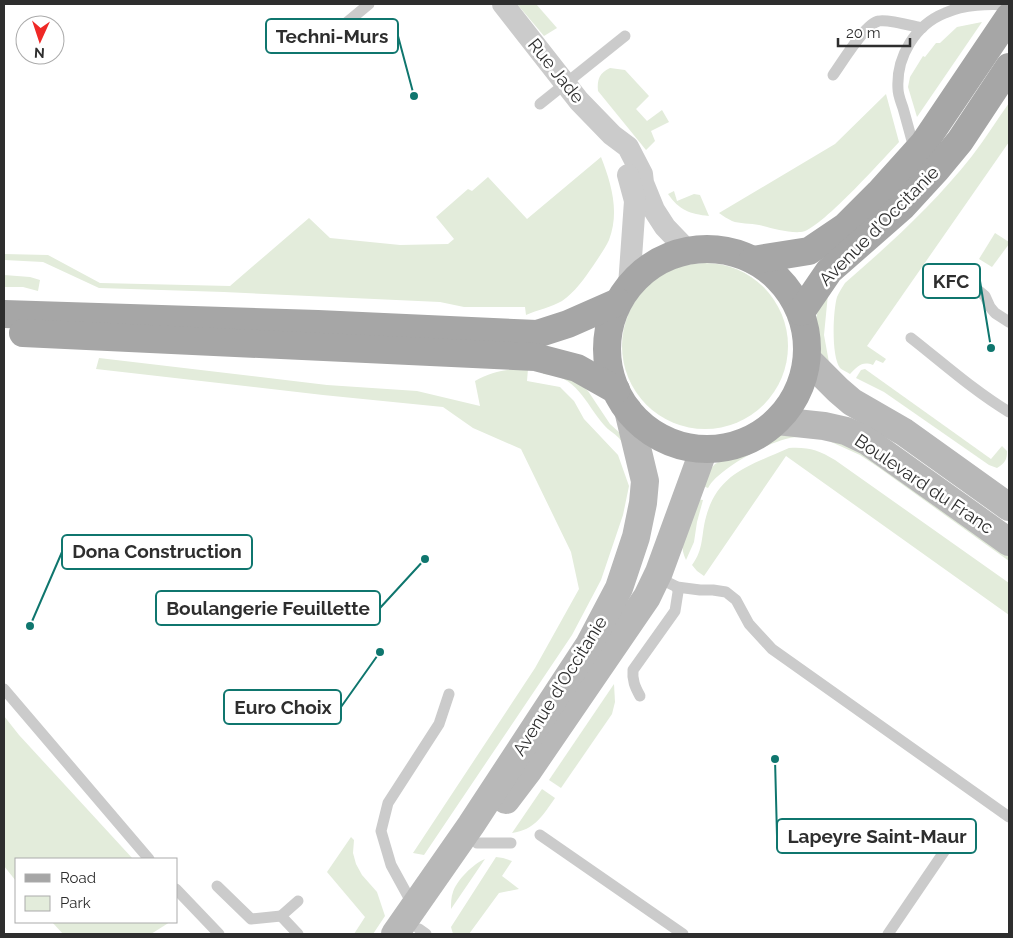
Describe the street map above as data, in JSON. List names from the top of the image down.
{
  "streets": {
    "main road": ["Avenue d'Occitanie", "Boulevard du Franc"],
    "street": ["Rue Jade"]
  },
  "places": [
    "Techni-Murs",
    "KFC",
    "Boulangerie Feuillette",
    "Dona Construction",
    "Euro Choix",
    "Lapeyre Saint-Maur"
  ],
  "legend": ["Road", "Park"],
  "scale_bar": "20 m",
  "north": "bottom"
}
